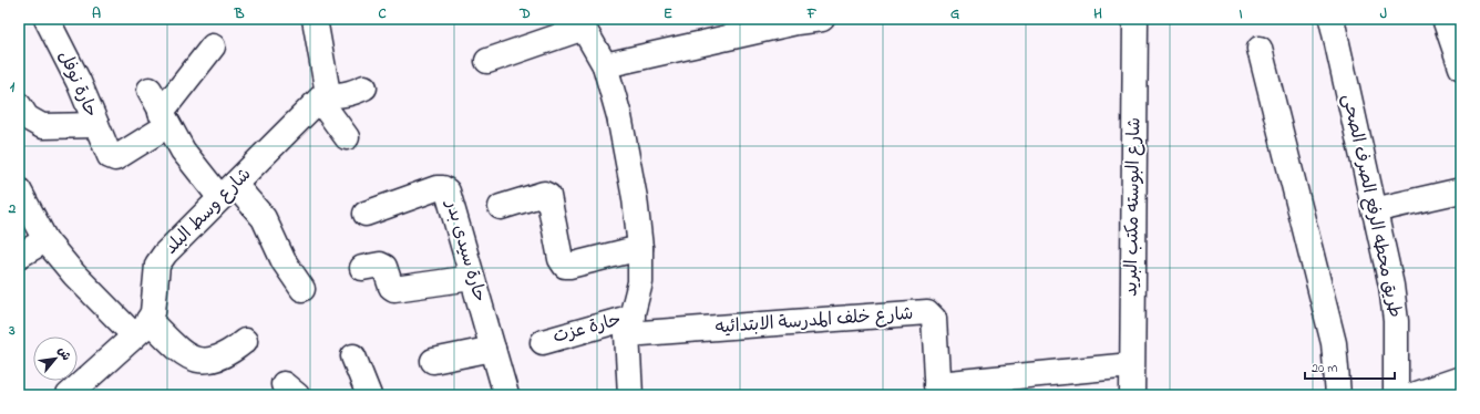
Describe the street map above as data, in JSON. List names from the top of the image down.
{
  "streets": {
    "street": [
      "حارة نوفل",
      "طريق محطه الرفع الصرف الصحى",
      "شارع البوسته مكتب البريد",
      "شارع وسط البلد",
      "حارة سيدى بدر",
      "شارع خلف المدرسة الابتدائيه",
      "حارة عزت"
    ]
  },
  "crossings": [
    ["شارع خلف المدرسة الابتدائيه", "حارة عزت"]
  ],
  "scale_bar": "20 m",
  "north": "top right",
  "grid": {
    "columns": [
      "A",
      "B",
      "C",
      "D",
      "E",
      "F",
      "G",
      "H",
      "I",
      "J"
    ],
    "rows": ["1", "2", "3"]
  }
}
